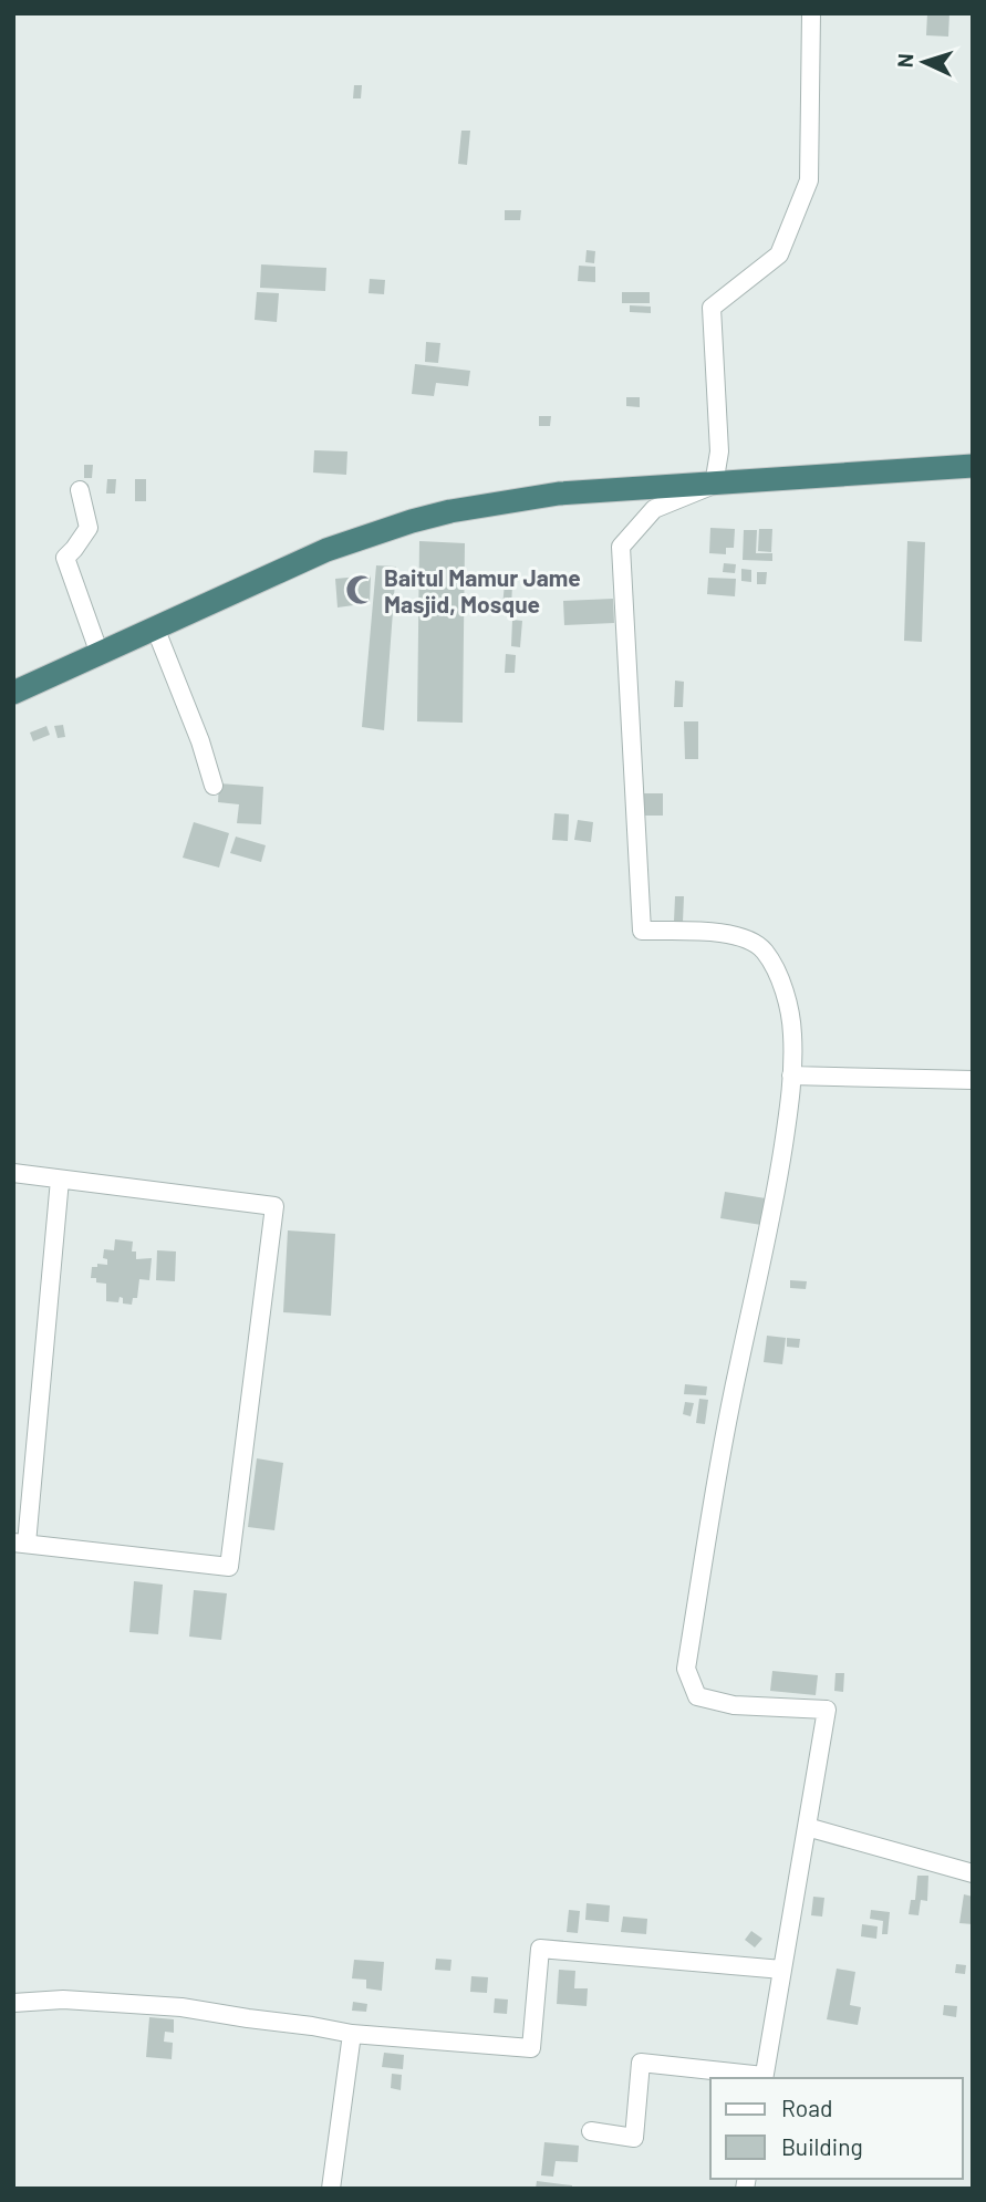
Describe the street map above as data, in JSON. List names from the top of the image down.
{
  "places": {
    "mosque": ["Baitul Mamur Jame Masjid, Mosque"]
  },
  "legend": ["Road", "Building"],
  "north": "left"
}
